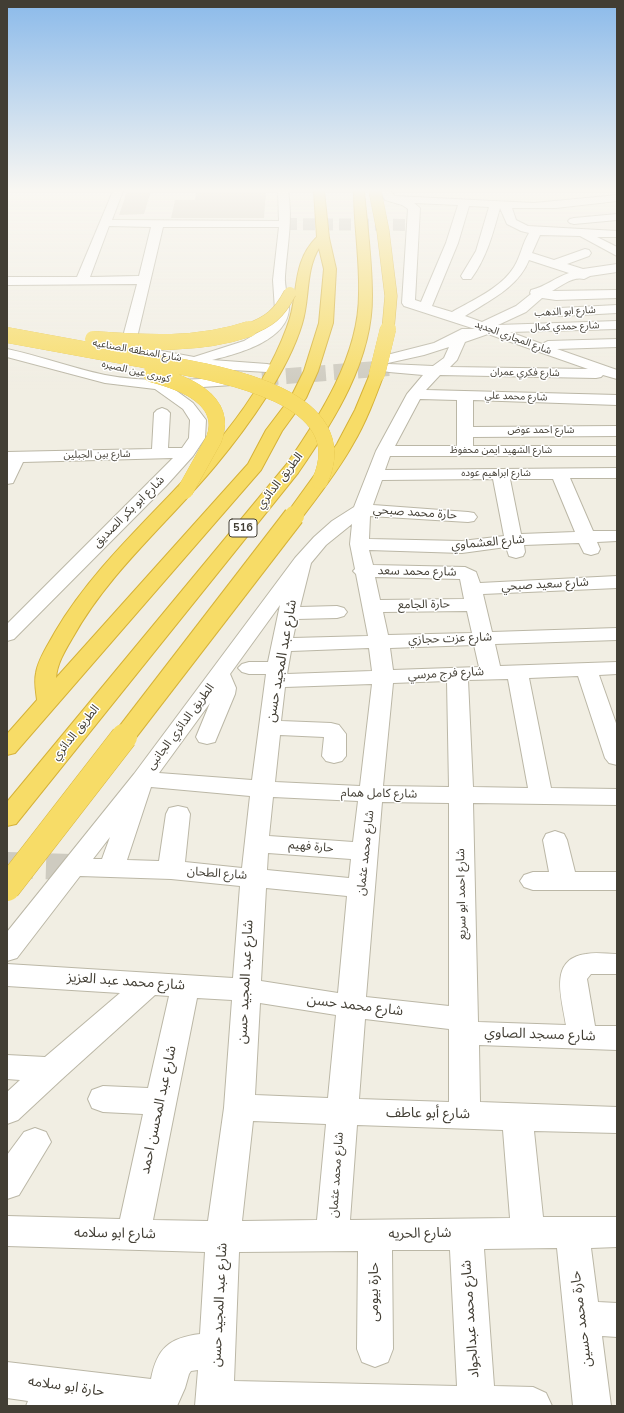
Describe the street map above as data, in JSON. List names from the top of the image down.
{
  "streets": {
    "highway": ["كوبرى عين الصيره", "الطريق الدائري", "516"],
    "street": [
      "شارع ابو الدهب",
      "شارع حمدي كمال",
      "شارع المجاري الجديد",
      "شارع المنطقه الصناعيه",
      "شارع فكري عمران",
      "شارع محمد علي",
      "شارع احمد عوض",
      "شارع الشهيد ايمن محفوظ",
      "شارع بين الجبلين",
      "شارع ابراهيم عوده",
      "شارع ابو بكر الصديق",
      "حارة محمد صبحي",
      "شارع العشماوي",
      "شارع محمد سعد",
      "شارع سعيد صبحي",
      "حارة الجامع",
      "شارع عزت حجازي",
      "شارع عبد المجيد حسن",
      "شارع فرج مرسي",
      "الطريق الدائري الجانبى",
      "شارع كامل همام",
      "حارة فهيم",
      "شارع محمد عثمان",
      "شارع الطحان",
      "شارع احمد ابو سريع",
      "شارع محمد عبد العزيز",
      "شارع محمد حسن",
      "شارع مسجد الصاوي",
      "شارع عبد المحسن احمد",
      "شارع أبو عاطف",
      "شارع ابو سلامه",
      "شارع الحريه",
      "حارة بيومى",
      "شارع محمد عبدالجواد",
      "حارة محمد حسين",
      "حارة ابو سلامه"
    ]
  },
  "crossings": [
    ["شارع حمدي كمال", "شارع المجاري الجديد"],
    ["شارع حمدي كمال", "شارع فكري عمران"],
    ["شارع المجاري الجديد", "شارع فكري عمران"],
    ["شارع المنطقه الصناعيه", "شارع ابو بكر الصديق"],
    ["شارع بين الجبلين", "شارع ابو بكر الصديق"],
    ["شارع ابراهيم عوده", "شارع محمد عثمان"],
    ["حارة محمد صبحي", "الطريق الدائري الجانبى"],
    ["حارة محمد صبحي", "شارع محمد عثمان"],
    ["شارع العشماوي", "شارع محمد عثمان"],
    ["شارع محمد سعد", "شارع سعيد صبحي"],
    ["شارع محمد سعد", "حارة الجامع"],
    ["شارع محمد سعد", "شارع محمد عثمان"],
    ["شارع سعيد صبحي", "حارة الجامع"],
    ["حارة الجامع", "شارع محمد عثمان"],
    ["شارع عزت حجازي", "شارع عبد المجيد حسن"],
    ["شارع عزت حجازي", "شارع فرج مرسي"],
    ["شارع عزت حجازي", "شارع محمد عثمان"],
    ["شارع عبد المجيد حسن", "شارع فرج مرسي"],
    ["شارع عبد المجيد حسن", "الطريق الدائري الجانبى"],
    ["شارع عبد المجيد حسن", "شارع كامل همام"],
    ["شارع عبد المجيد حسن", "حارة فهيم"],
    ["شارع عبد المجيد حسن", "شارع الطحان"],
    ["شارع عبد المجيد حسن", "شارع محمد عبد العزيز"],
    ["شارع عبد المجيد حسن", "شارع محمد حسن"],
    ["شارع عبد المجيد حسن", "شارع أبو عاطف"],
    ["شارع عبد المجيد حسن", "شارع ابو سلامه"],
    ["شارع عبد المجيد حسن", "شارع الحريه"],
    ["شارع عبد المجيد حسن", "حارة ابو سلامه"],
    ["شارع فرج مرسي", "شارع محمد عثمان"],
    ["شارع فرج مرسي", "شارع احمد ابو سريع"],
    ["الطريق الدائري الجانبى", "شارع كامل همام"],
    ["الطريق الدائري الجانبى", "شارع محمد عثمان"],
    ["الطريق الدائري الجانبى", "شارع الطحان"],
    ["شارع كامل همام", "شارع محمد عثمان"],
    ["شارع كامل همام", "شارع احمد ابو سريع"],
    ["حارة فهيم", "شارع محمد عثمان"],
    ["شارع محمد عثمان", "شارع الطحان"],
    ["شارع محمد عثمان", "شارع محمد حسن"],
    ["شارع محمد عثمان", "شارع أبو عاطف"],
    ["شارع محمد عثمان", "شارع الحريه"],
    ["شارع احمد ابو سريع", "شارع محمد حسن"],
    ["شارع احمد ابو سريع", "شارع مسجد الصاوي"],
    ["شارع احمد ابو سريع", "شارع أبو عاطف"],
    ["شارع محمد عبد العزيز", "شارع محمد حسن"],
    ["شارع محمد عبد العزيز", "شارع عبد المحسن احمد"],
    ["شارع محمد حسن", "شارع مسجد الصاوي"],
    ["شارع عبد المحسن احمد", "شارع ابو سلامه"],
    ["شارع ابو سلامه", "شارع الحريه"],
    ["شارع الحريه", "حارة بيومى"],
    ["شارع الحريه", "شارع محمد عبدالجواد"],
    ["شارع الحريه", "حارة محمد حسين"]
  ]
}
